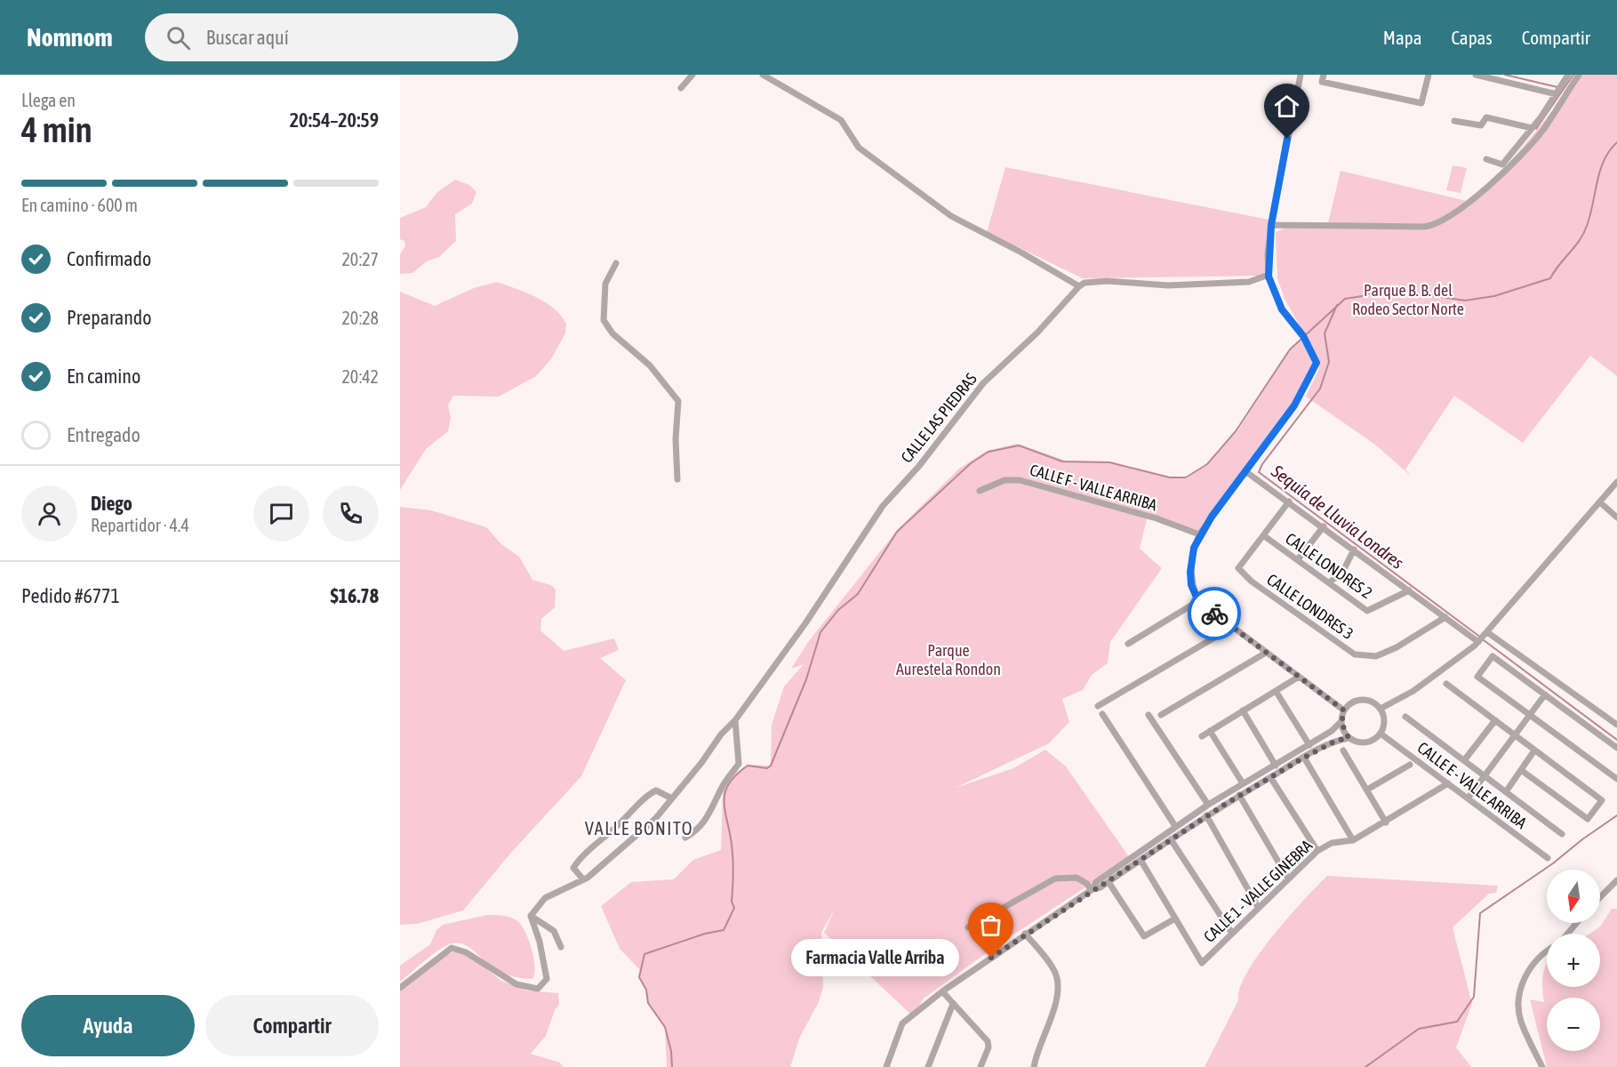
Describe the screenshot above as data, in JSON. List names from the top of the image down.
{
  "streets": {
    "street": [
      "CALLE LAS PIEDRAS",
      "CALLE F - VALLE ARRIBA",
      "CALLE LONDRES 2",
      "CALLE LONDRES 3",
      "CALLE E - VALLE ARRIBA",
      "CALLE 1 - VALLE GINEBRA"
    ]
  },
  "crossings": [
    ["CALLE LONDRES 2", "CALLE LONDRES 3"],
    ["CALLE E - VALLE ARRIBA", "CALLE 1 - VALLE GINEBRA"]
  ],
  "districts": ["VALLE BONITO"],
  "water": ["Sequía de Lluvia Londres"],
  "parks": ["Parque B. B. del Rodeo Sector Norte", "Parque Aurestela Rondon"],
  "places": ["Farmacia Valle Arriba"],
  "north": "bottom",
  "page": {
    "header": "Nomnom",
    "search": "Buscar aquí",
    "nav": ["Mapa", "Capas", "Compartir"],
    "heading": ["4 min", "Llega en", "20:54–20:59"],
    "panel": [
      "Diego",
      "Repartidor · 4.4",
      "Pedido #6771",
      "$16.78"
    ],
    "bar": "En camino · 600 m",
    "list": [
      ["Confirmado", "20:27"],
      ["Preparando", "20:28"],
      ["En camino", "20:42"],
      "Entregado"
    ],
    "map_buttons": ["+", "−"],
    "bubble": "Farmacia Valle Arriba",
    "buttons": ["Ayuda", "Compartir"]
  }
}
